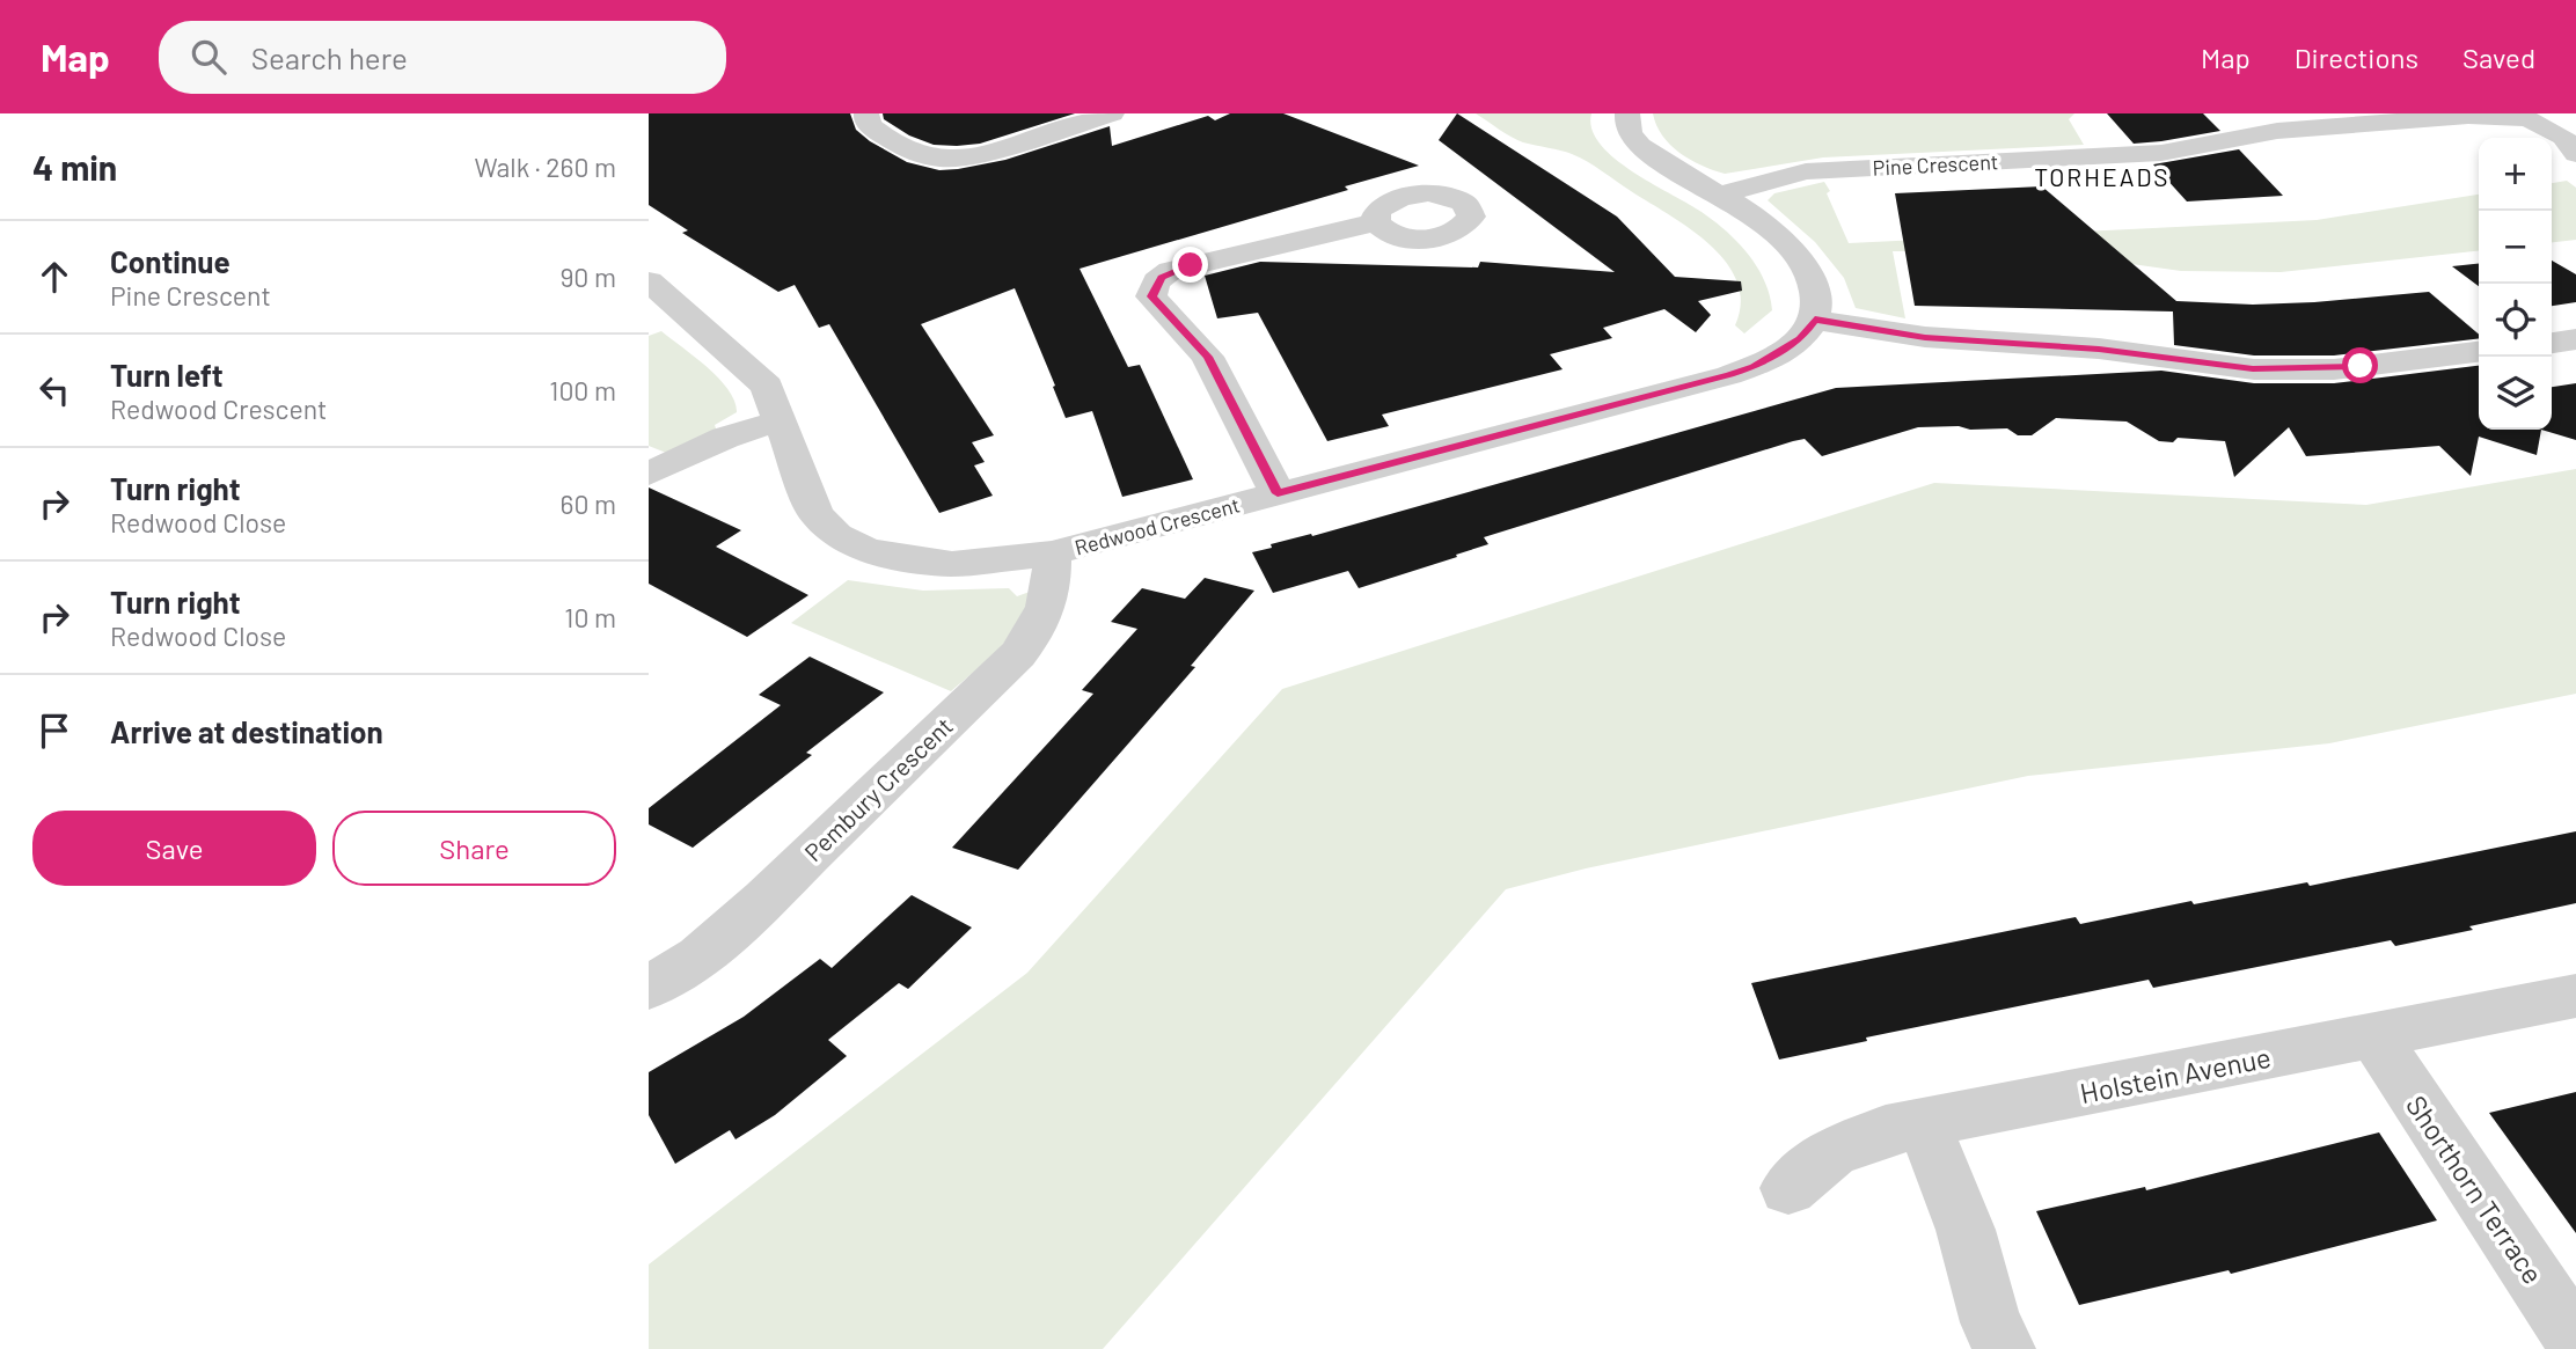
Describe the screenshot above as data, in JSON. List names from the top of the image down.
{
  "streets": {
    "street": [
      "Pine Crescent",
      "Redwood Crescent",
      "Pembury Crescent",
      "Holstein Avenue",
      "Shorthorn Terrace"
    ]
  },
  "crossings": [
    ["Redwood Crescent", "Pembury Crescent"],
    ["Holstein Avenue", "Shorthorn Terrace"]
  ],
  "districts": ["TORHEADS"],
  "page": {
    "header": "Map",
    "search": "Search here",
    "nav": ["Map", "Directions", "Saved"],
    "heading": ["4 min", "Walk · 260 m"],
    "map_buttons": ["+", "−"],
    "list": [
      ["Continue", "Pine Crescent", "90 m"],
      ["Turn left", "Redwood Crescent", "100 m"],
      ["Turn right", "Redwood Close", "60 m"],
      ["Turn right", "Redwood Close", "10 m"],
      "Arrive at destination"
    ],
    "buttons": ["Save", "Share"]
  }
}
